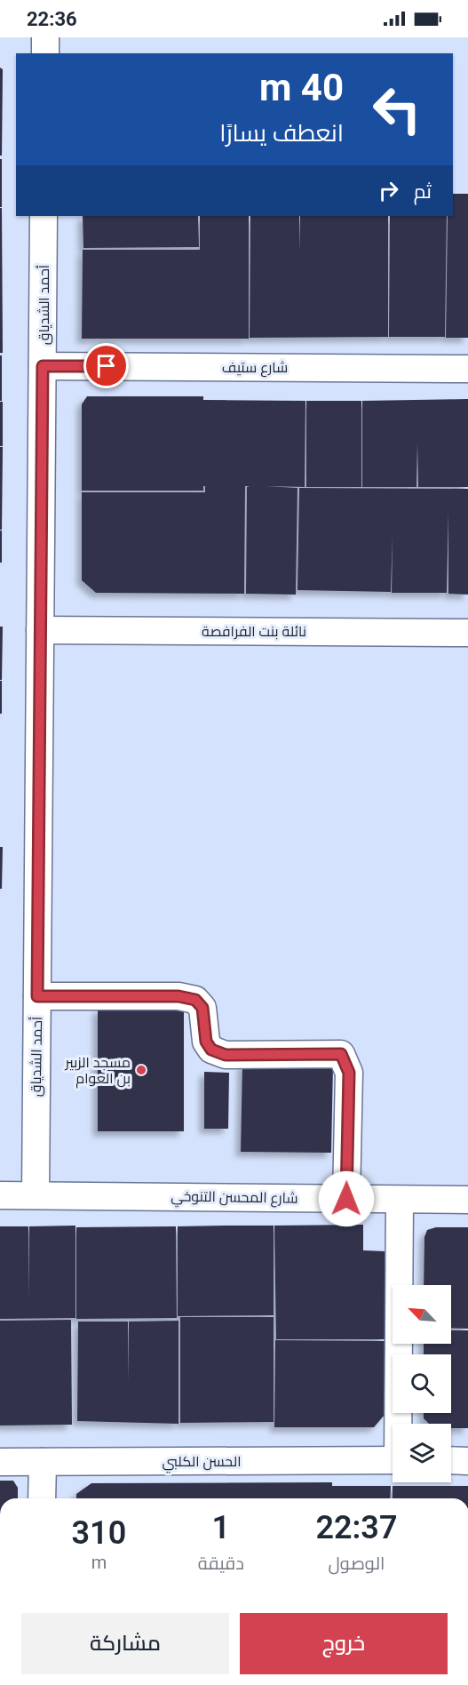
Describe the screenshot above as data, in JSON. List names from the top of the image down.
{
  "streets": {
    "street": [
      "أحمد الشدياق",
      "شارع ستيف",
      "نائلة بنت الفرافصة",
      "شارع المحسن التنوخي",
      "الحسن الكلبي"
    ]
  },
  "crossings": [
    ["أحمد الشدياق", "شارع ستيف"],
    ["أحمد الشدياق", "نائلة بنت الفرافصة"],
    ["أحمد الشدياق", "شارع المحسن التنوخي"]
  ],
  "places": ["مسجد الزبير بن العوام"],
  "north": "top left",
  "page": {
    "status": "22:36",
    "turn": ["40 m", "انعطف يسارًا"],
    "then": "ثم",
    "eta": [
      "22:37",
      "الوصول",
      "1",
      "دقيقة",
      "310",
      "m"
    ],
    "buttons": ["خروج", "مشاركة"]
  }
}
